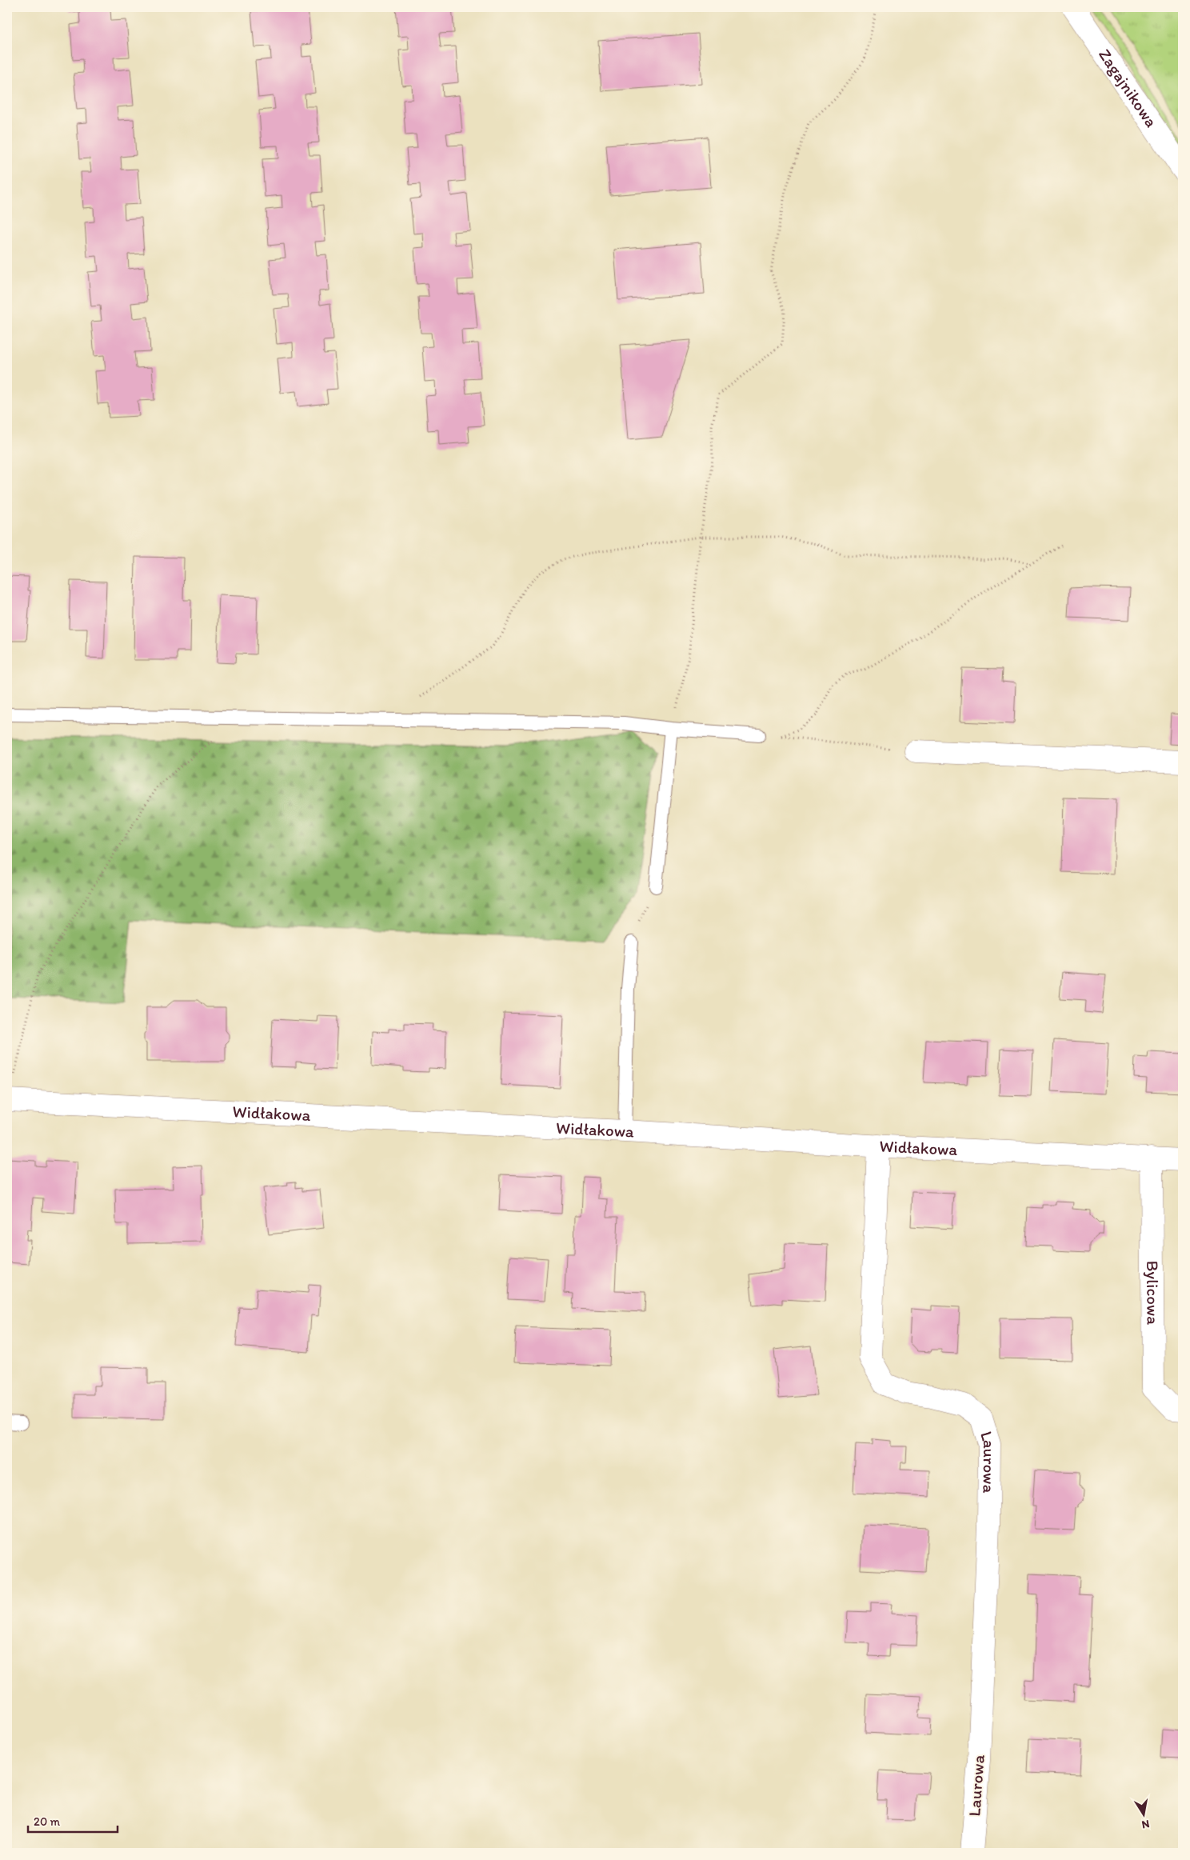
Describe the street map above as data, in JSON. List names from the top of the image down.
{
  "streets": {
    "street": [
      "Zagajnikowa",
      "Widłakowa",
      "Bylicowa",
      "Laurowa"
    ]
  },
  "crossings": [
    ["Widłakowa", "Bylicowa"],
    ["Widłakowa", "Laurowa"]
  ],
  "scale_bar": "20 m",
  "north": "bottom"
}
